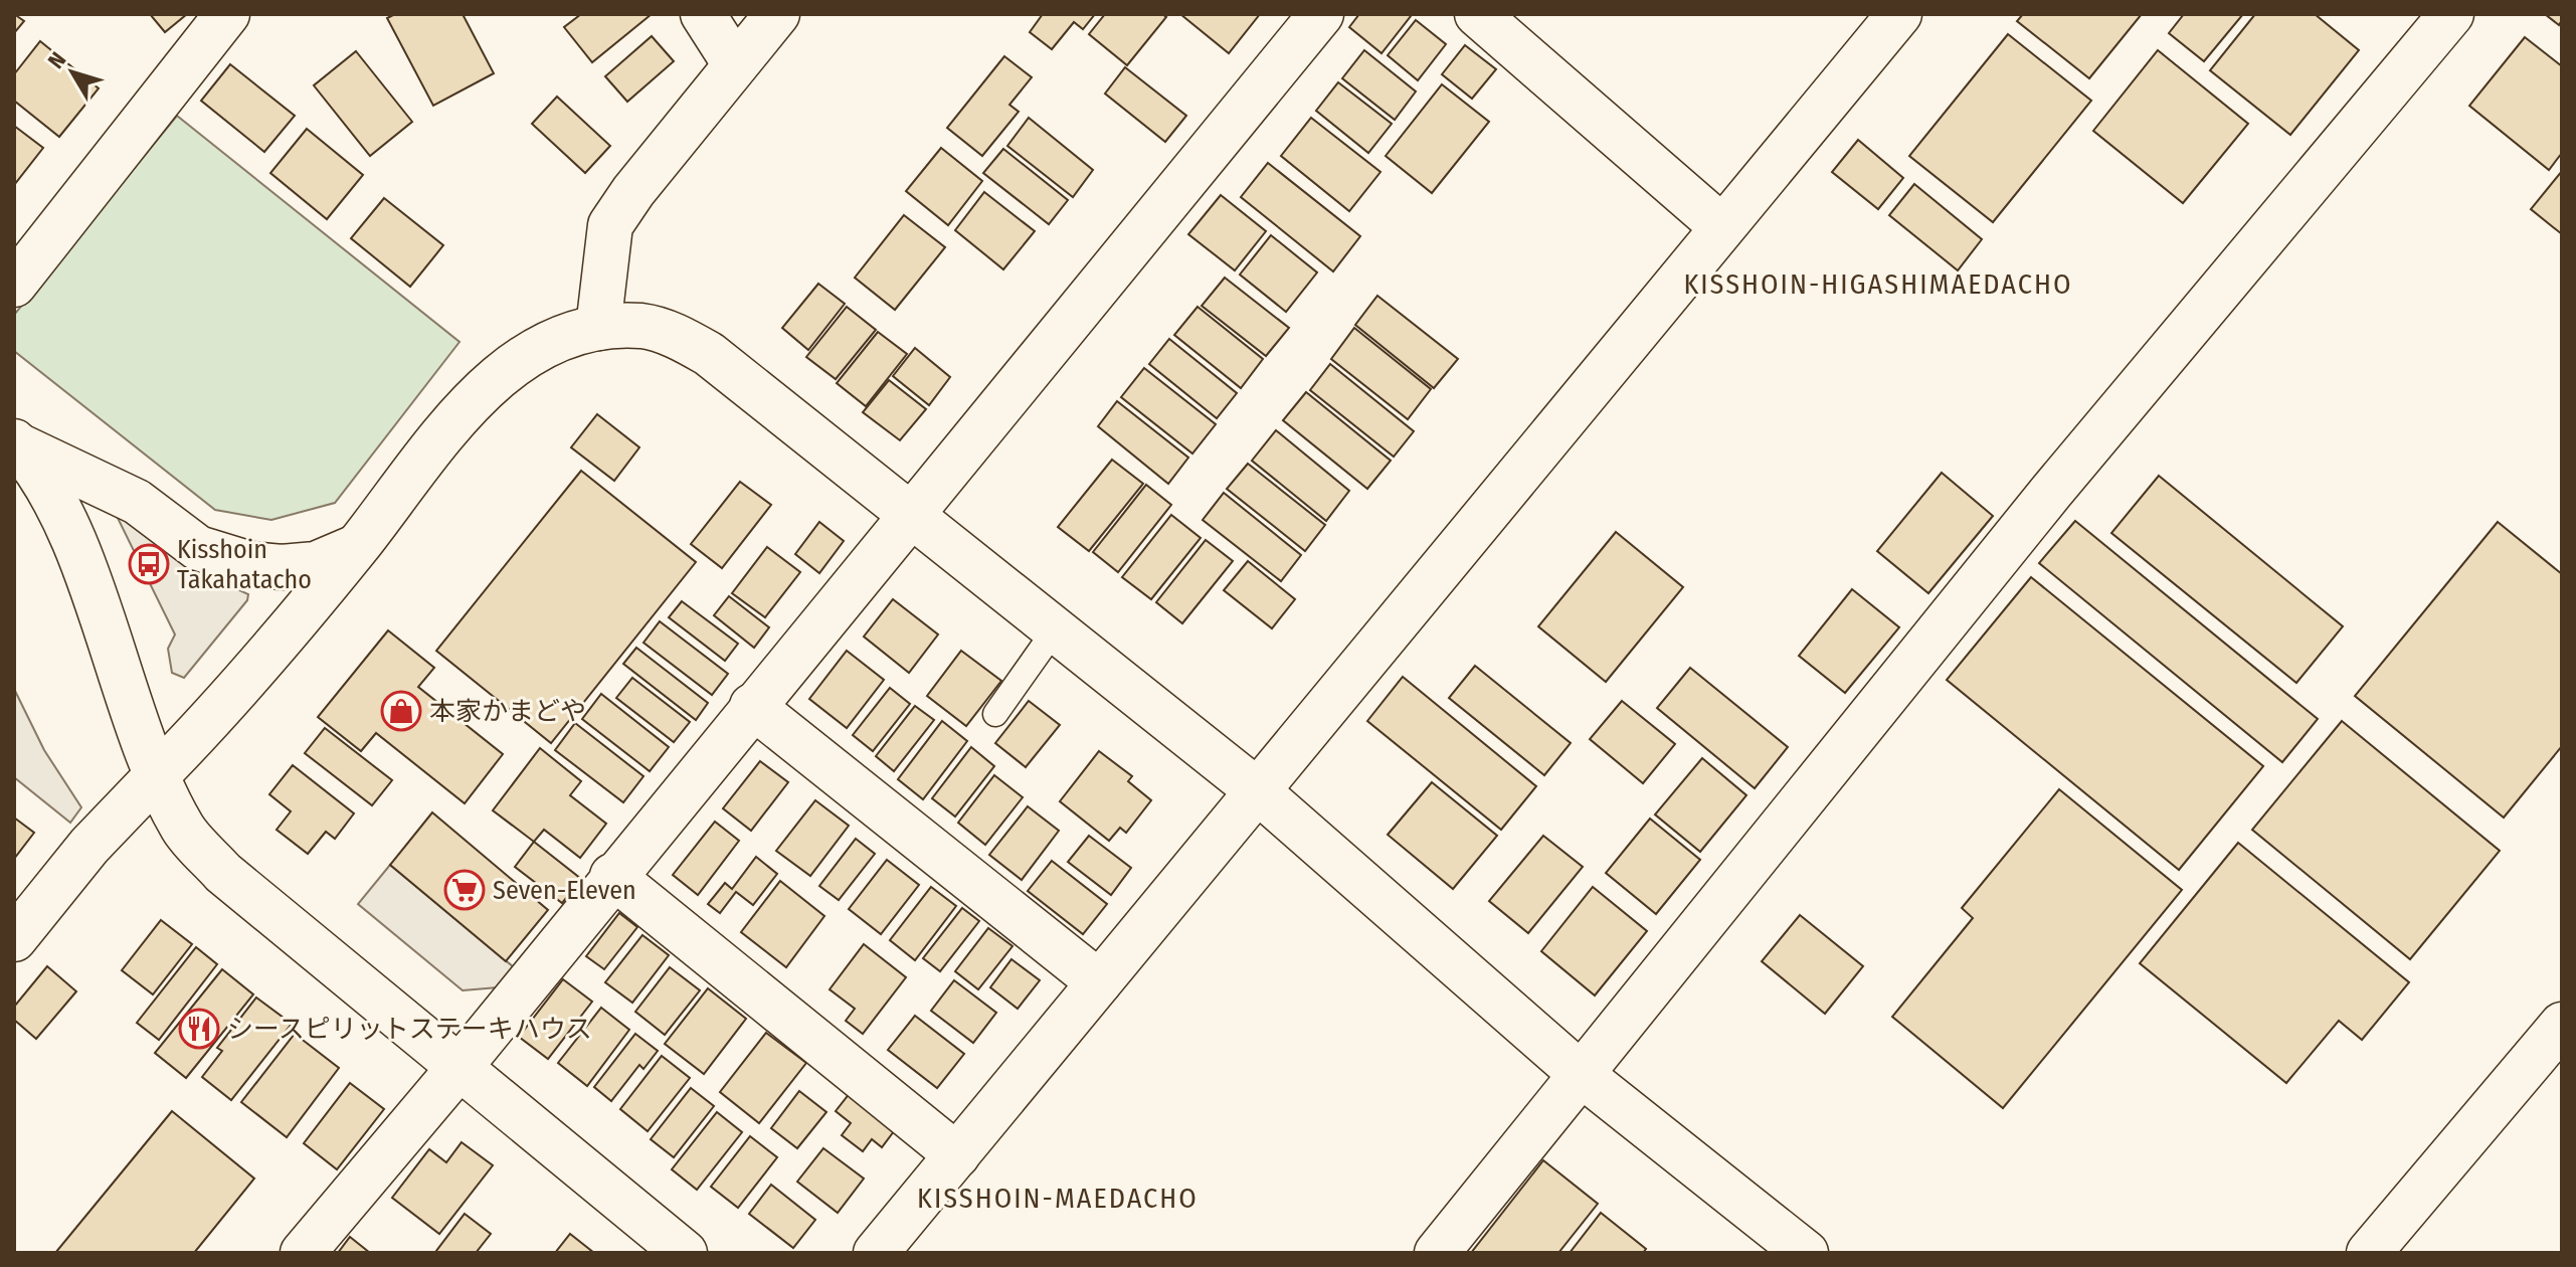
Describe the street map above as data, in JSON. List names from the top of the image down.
{
  "districts": ["KISSHOIN-HIGASHIMAEDACHO", "KISSHOIN-MAEDACHO"],
  "places": {
    "bus stop": ["Kisshoin Takahatacho"],
    "shop": ["本家かまどや"],
    "supermarket": ["Seven-Eleven"],
    "restaurant": ["シースピリットステーキハウス"]
  },
  "north": "top left"
}
